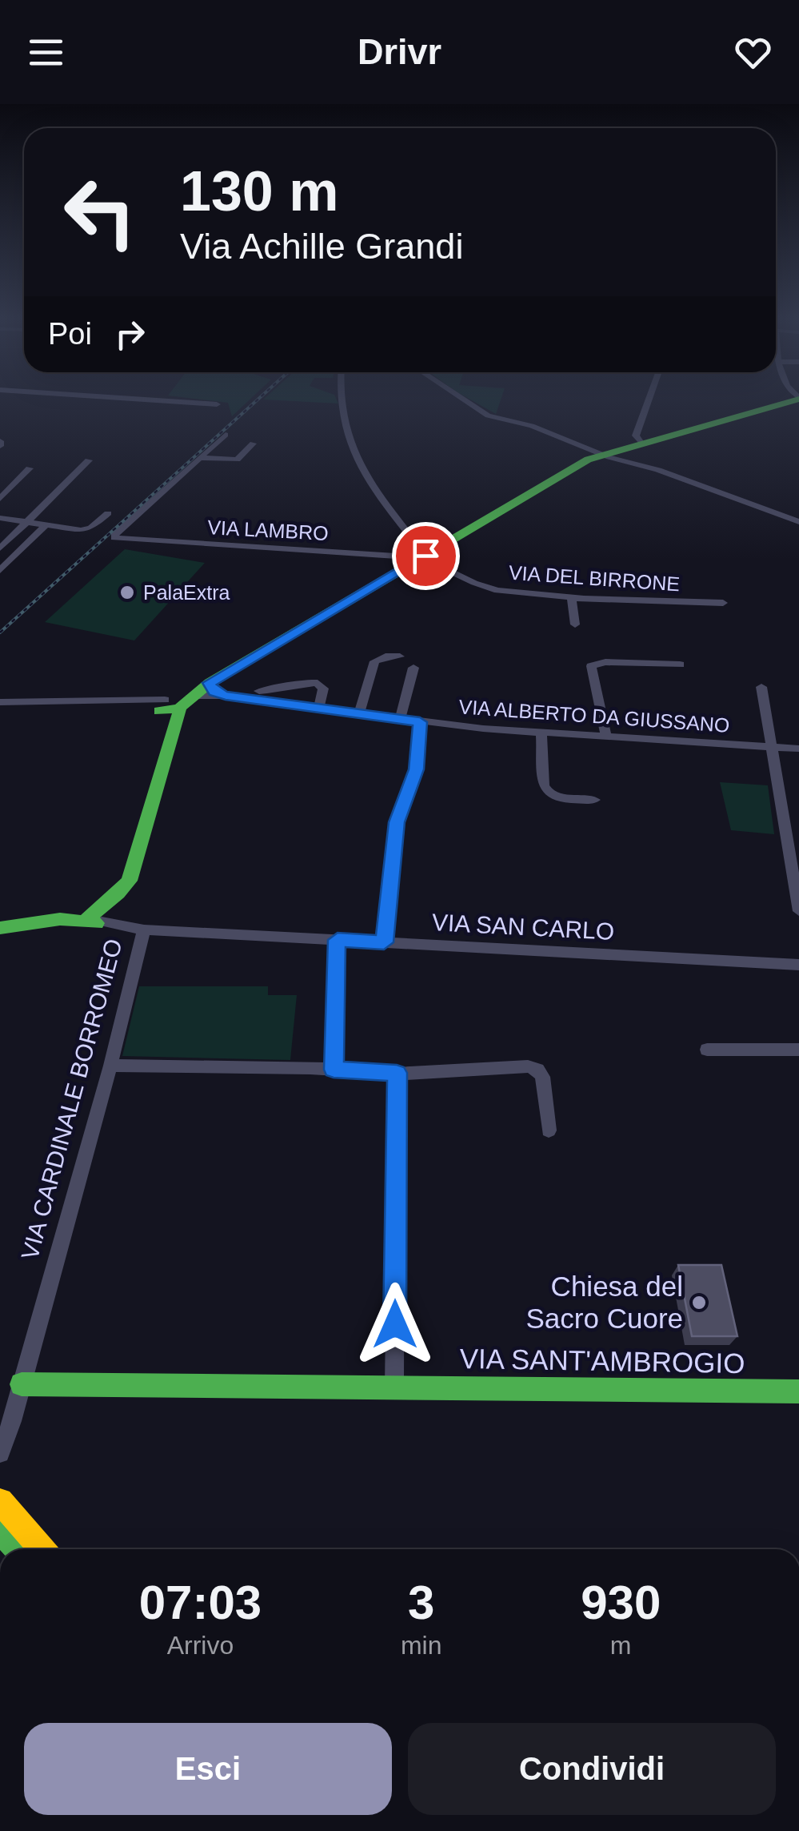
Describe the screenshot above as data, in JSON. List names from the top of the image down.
{
  "streets": {
    "street": [
      "VIA LAMBRO",
      "VIA DEL BIRRONE",
      "VIA ALBERTO DA GIUSSANO",
      "VIA SAN CARLO",
      "VIA CARDINALE BORROMEO",
      "VIA SANT'AMBROGIO"
    ]
  },
  "crossings": [
    ["VIA LAMBRO", "VIA DEL BIRRONE"],
    ["VIA SAN CARLO", "VIA CARDINALE BORROMEO"],
    ["VIA CARDINALE BORROMEO", "VIA SANT'AMBROGIO"]
  ],
  "places": ["PalaExtra", "Chiesa del Sacro Cuore"],
  "page": {
    "header": "Drivr",
    "turn": ["130 m", "Via Achille Grandi"],
    "then": "Poi",
    "eta": [
      "07:03",
      "Arrivo",
      "3",
      "min",
      "930",
      "m"
    ],
    "buttons": ["Esci", "Condividi"]
  }
}
